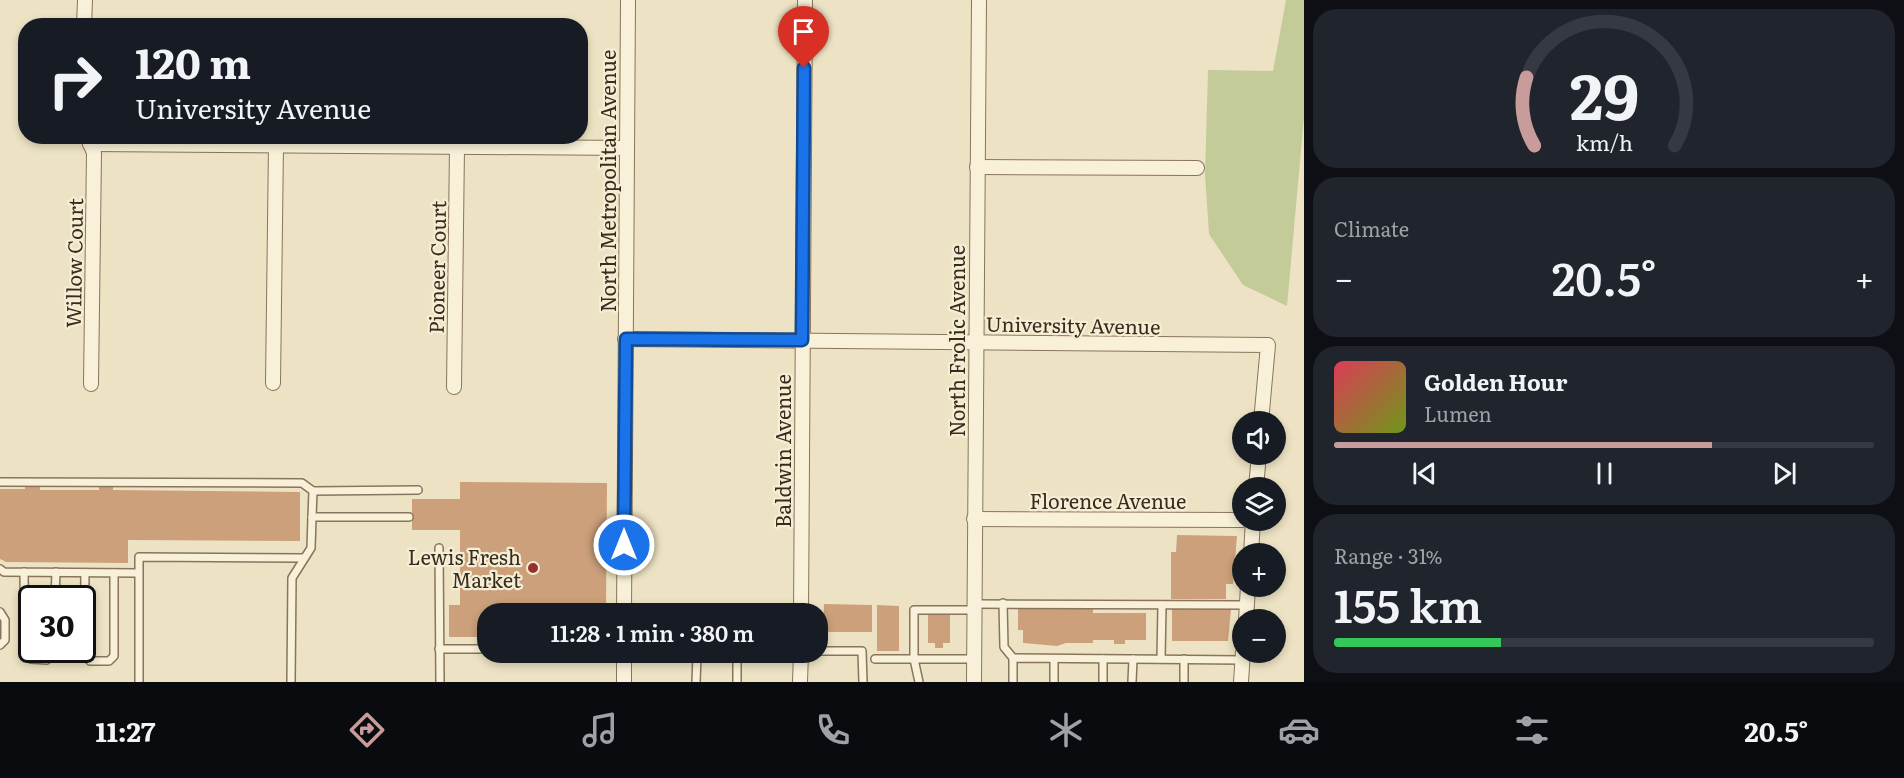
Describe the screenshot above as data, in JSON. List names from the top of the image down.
{
  "streets": {
    "street": [
      "North Metropolitan Avenue",
      "Willow Court",
      "Pioneer Court",
      "University Avenue",
      "North Frolic Avenue",
      "Baldwin Avenue",
      "Florence Avenue"
    ]
  },
  "crossings": [
    ["North Metropolitan Avenue", "University Avenue"],
    ["University Avenue", "North Frolic Avenue"],
    ["University Avenue", "Baldwin Avenue"],
    ["North Frolic Avenue", "Florence Avenue"]
  ],
  "places": ["Lewis Fresh Market"],
  "page": {
    "turn": ["120 m", "University Avenue"],
    "tile": [
      "Climate",
      ["Range · 31%", "155 km"]
    ],
    "heat": ["−", "20.5°", "+"],
    "song": ["Golden Hour", "Lumen"],
    "map_buttons": ["+", "−"],
    "limit": "30",
    "trip": "11:28 · 1 min · 380 m",
    "tabs": ["11:27", "20.5°"],
    "gauge": ["29", "km/h"]
  }
}
